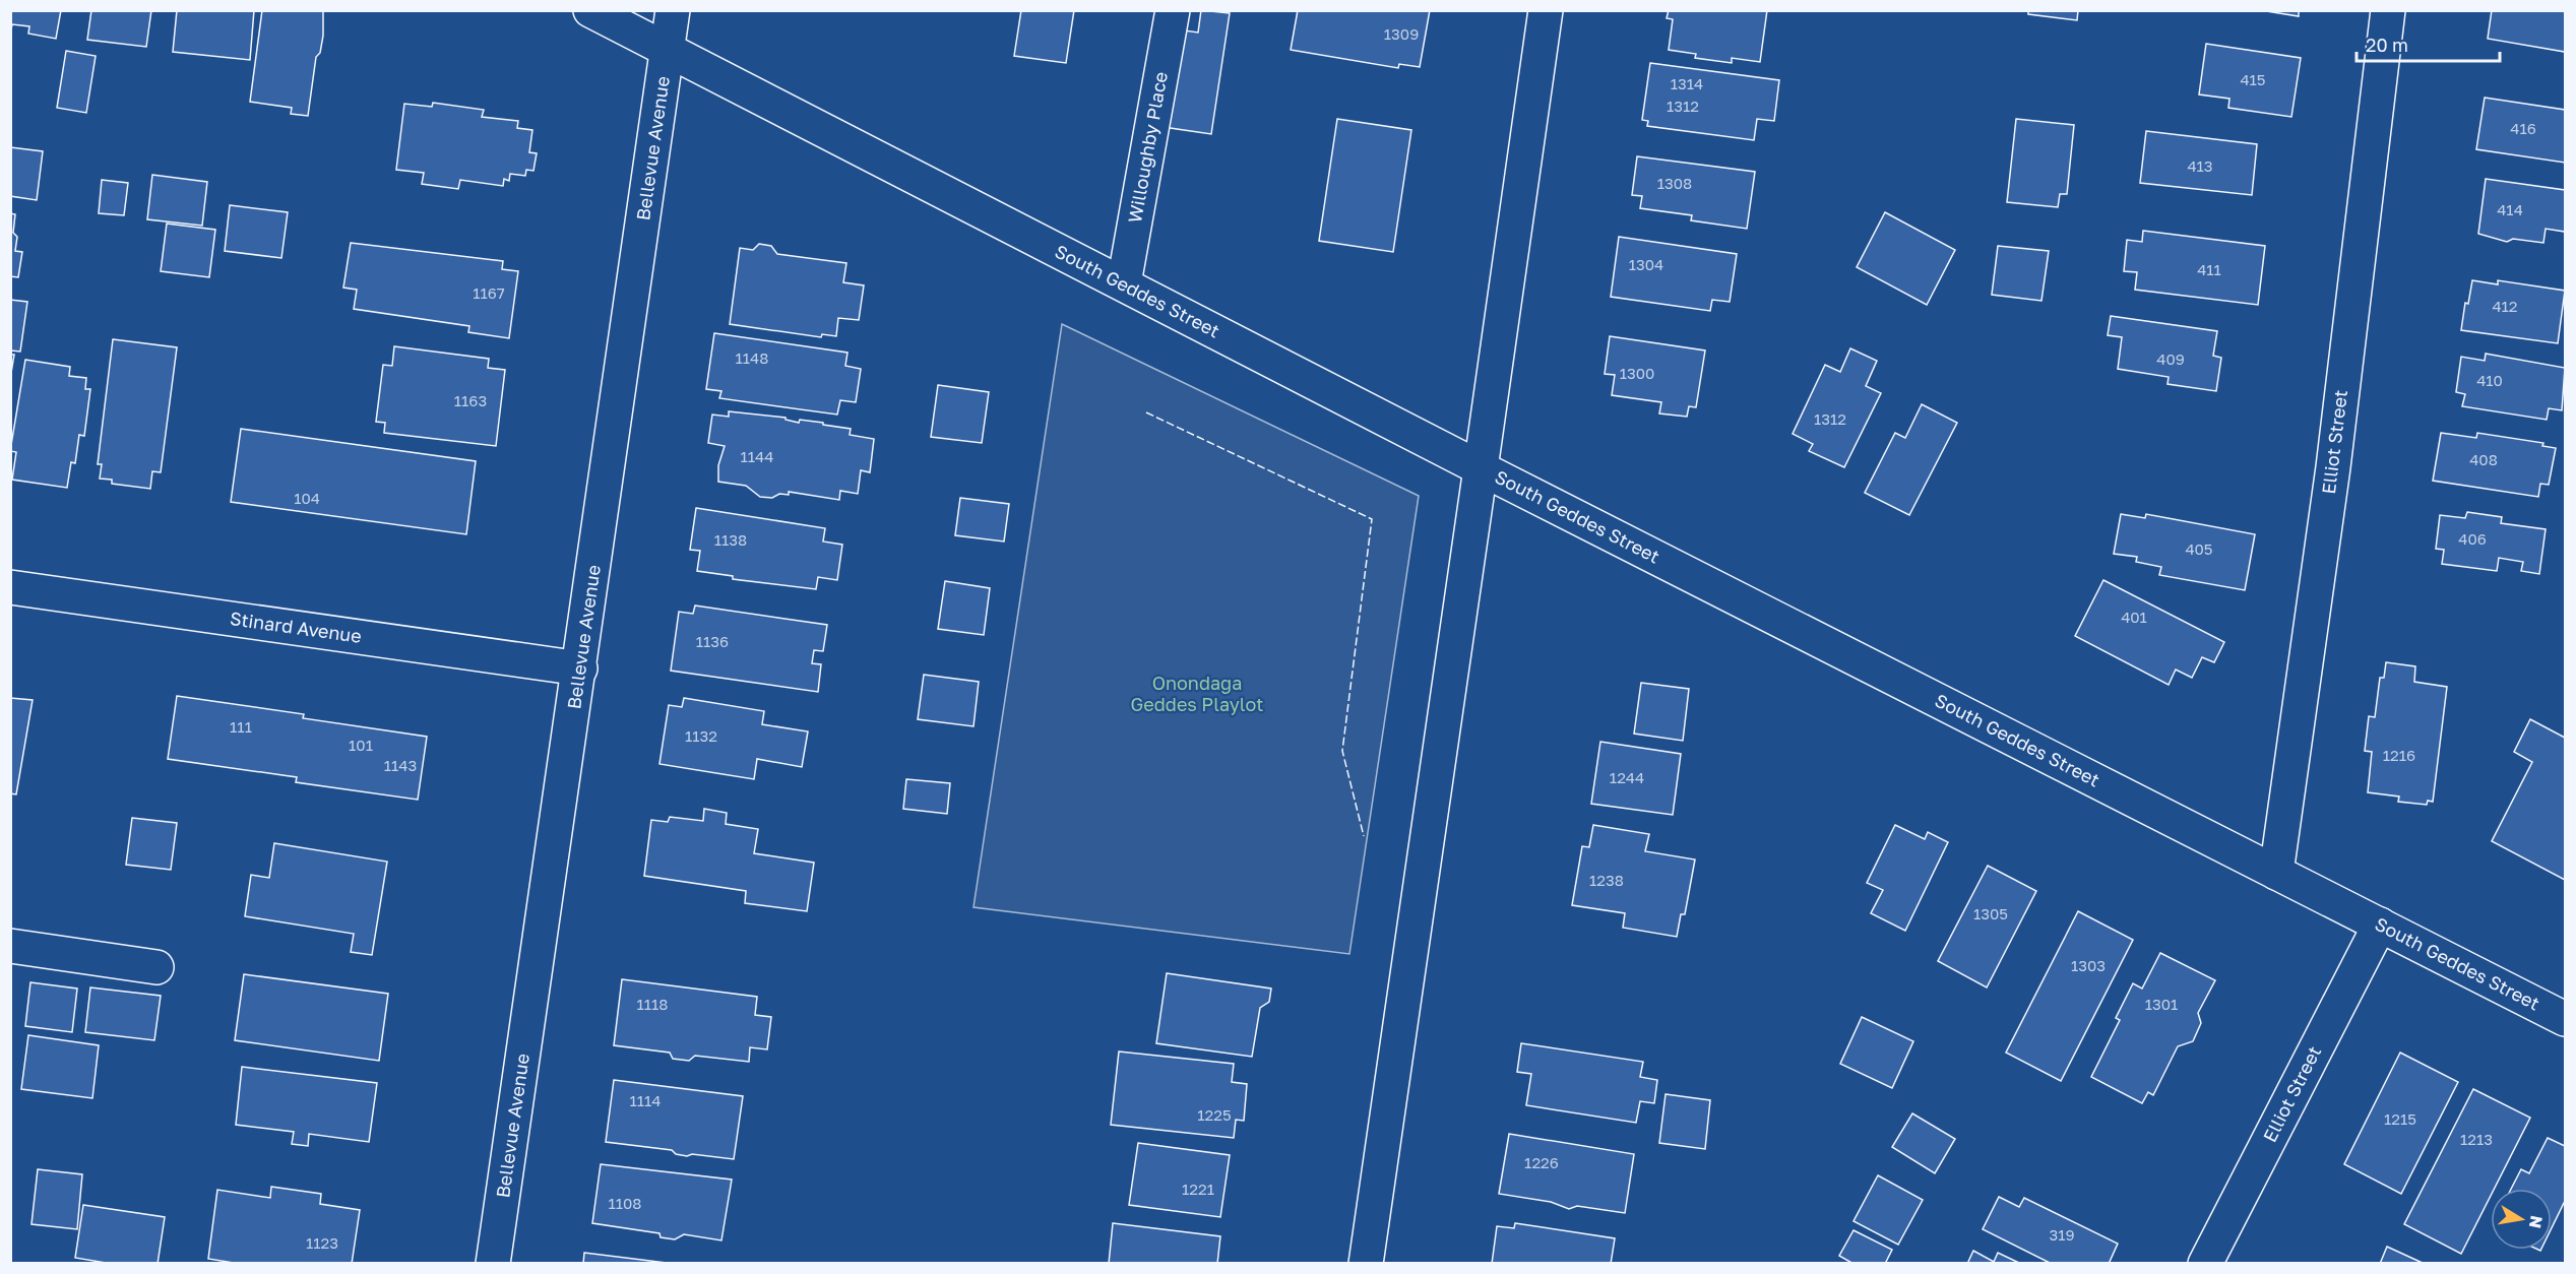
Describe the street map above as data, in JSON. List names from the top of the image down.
{
  "streets": {
    "street": [
      "Willoughby Place",
      "Bellevue Avenue",
      "South Geddes Street",
      "Elliot Street",
      "Stinard Avenue"
    ]
  },
  "crossings": [
    ["Willoughby Place", "South Geddes Street"],
    ["Bellevue Avenue", "South Geddes Street"],
    ["Bellevue Avenue", "Stinard Avenue"],
    ["South Geddes Street", "Elliot Street"]
  ],
  "parks": ["Onondaga Geddes Playlot"],
  "house_numbers": [
    "1309",
    "415",
    "1314",
    "1312",
    "416",
    "413",
    "1308",
    "414",
    "1304",
    "411",
    "1167",
    "412",
    "1148",
    "409",
    "1300",
    "410",
    "1163",
    "1312",
    "1144",
    "408",
    "104",
    "406",
    "1138",
    "405",
    "401",
    "1136",
    "111",
    "1132",
    "101",
    "1216",
    "1143",
    "1244",
    "1238",
    "1305",
    "1303",
    "1118",
    "1301",
    "1114",
    "1225",
    "1215",
    "1213",
    "1226",
    "1221",
    "1108",
    "319",
    "1123"
  ],
  "scale_bar": "20 m",
  "north": "right"
}
